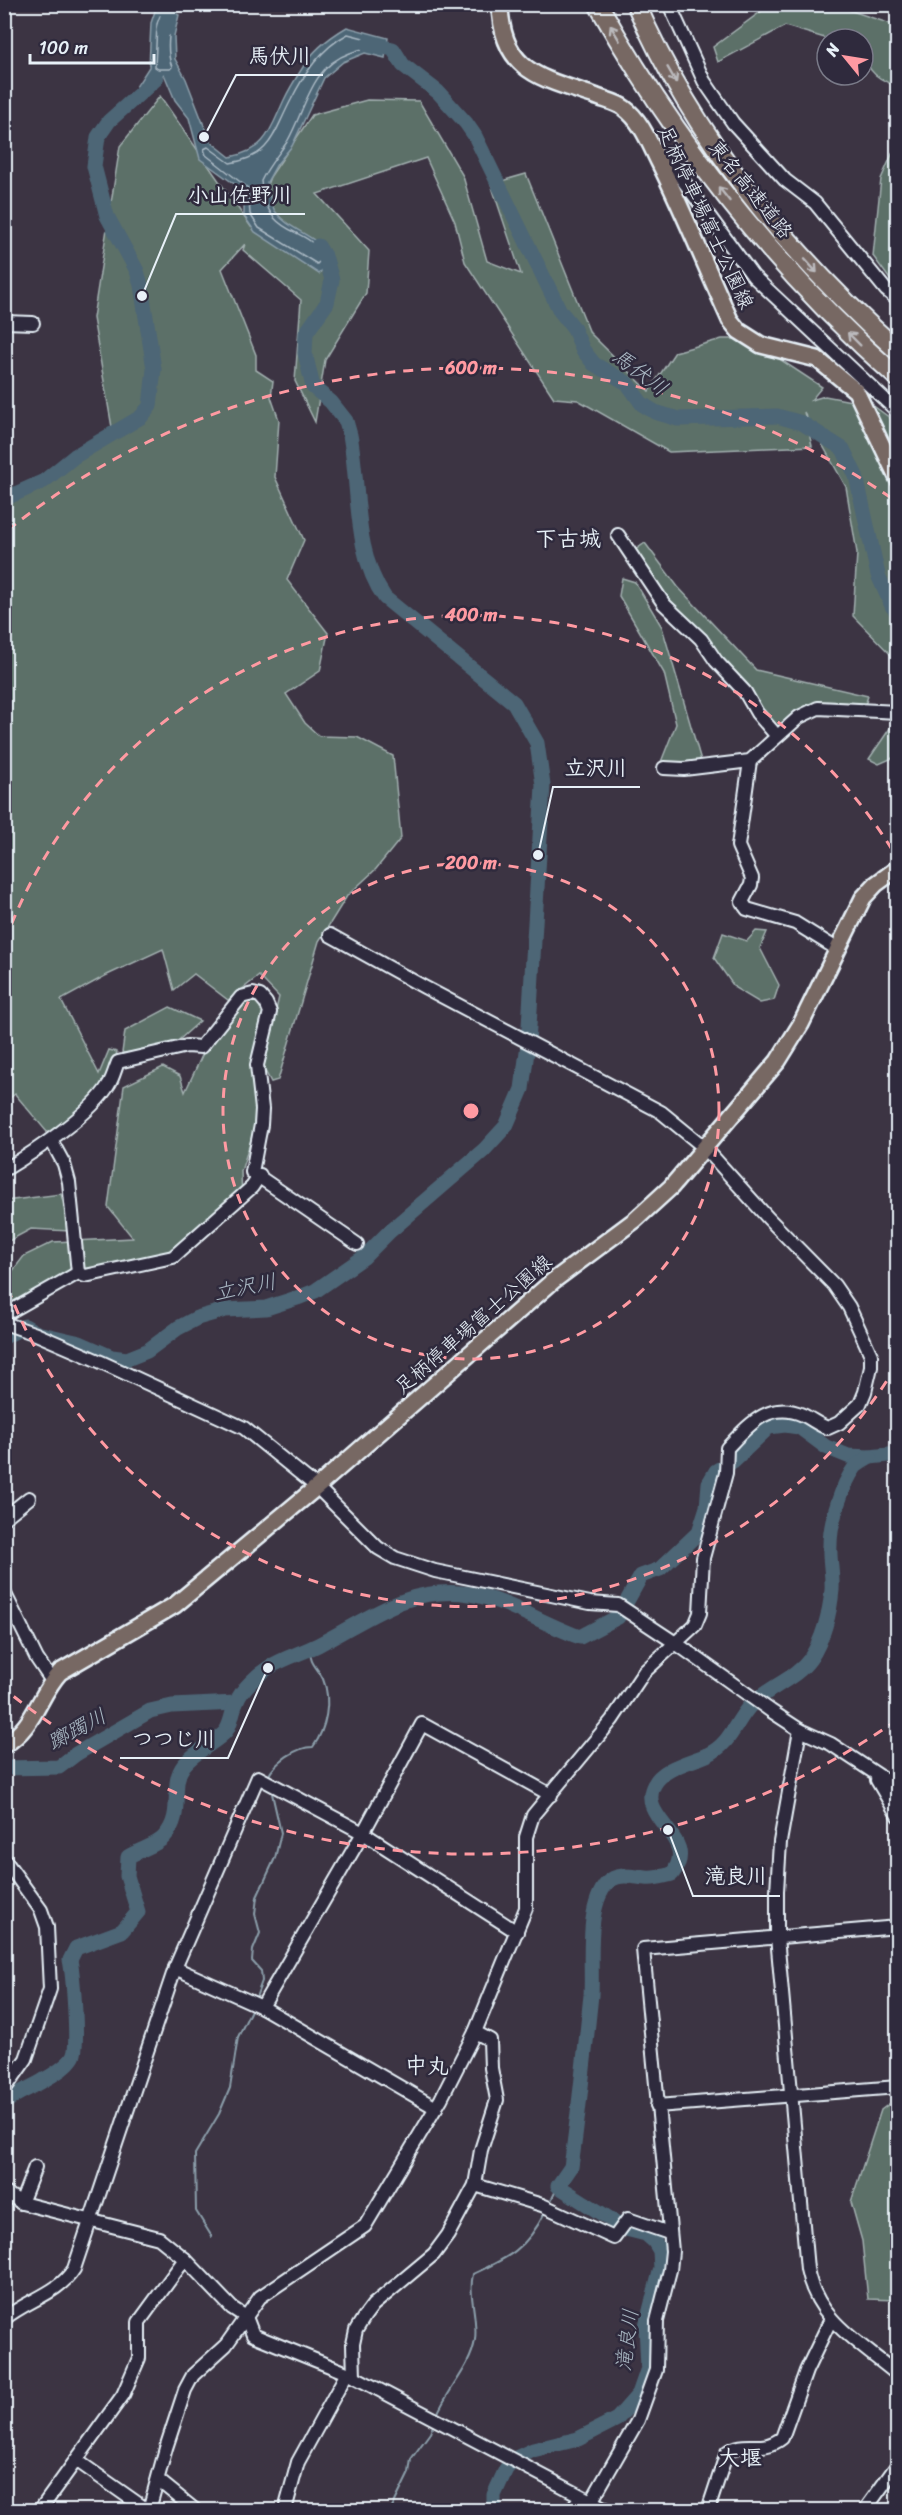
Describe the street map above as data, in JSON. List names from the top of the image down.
{
  "streets": {
    "highway": ["東名高速道路"],
    "main road": ["足柄停車場富士公園線"]
  },
  "districts": ["下古城", "中丸", "大堰"],
  "water": [
    "馬伏川",
    "立沢川",
    "躑躅川",
    "滝良川"
  ],
  "places": [
    "馬伏川",
    "小山佐野川",
    "立沢川",
    "つつじ川",
    "滝良川"
  ],
  "scale_bar": "100 m",
  "north": "top left",
  "rings": ["600 m", "400 m", "200 m"]
}
